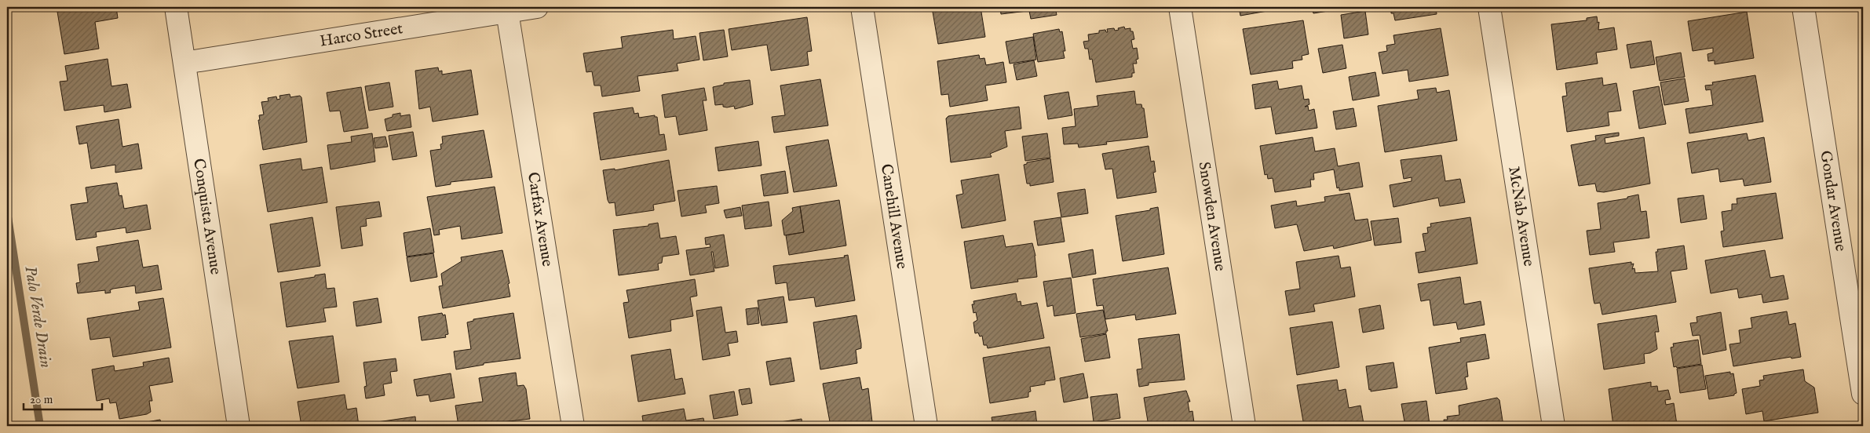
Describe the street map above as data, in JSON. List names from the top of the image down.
{
  "streets": {
    "street": [
      "Harco Street",
      "Gondar Avenue",
      "Conquista Avenue",
      "Canehill Avenue",
      "Snowden Avenue",
      "McNab Avenue",
      "Carfax Avenue"
    ]
  },
  "crossings": [
    ["Harco Street", "Conquista Avenue"],
    ["Harco Street", "Carfax Avenue"]
  ],
  "water": ["Palo Verde Drain"],
  "scale_bar": "20 m"
}
